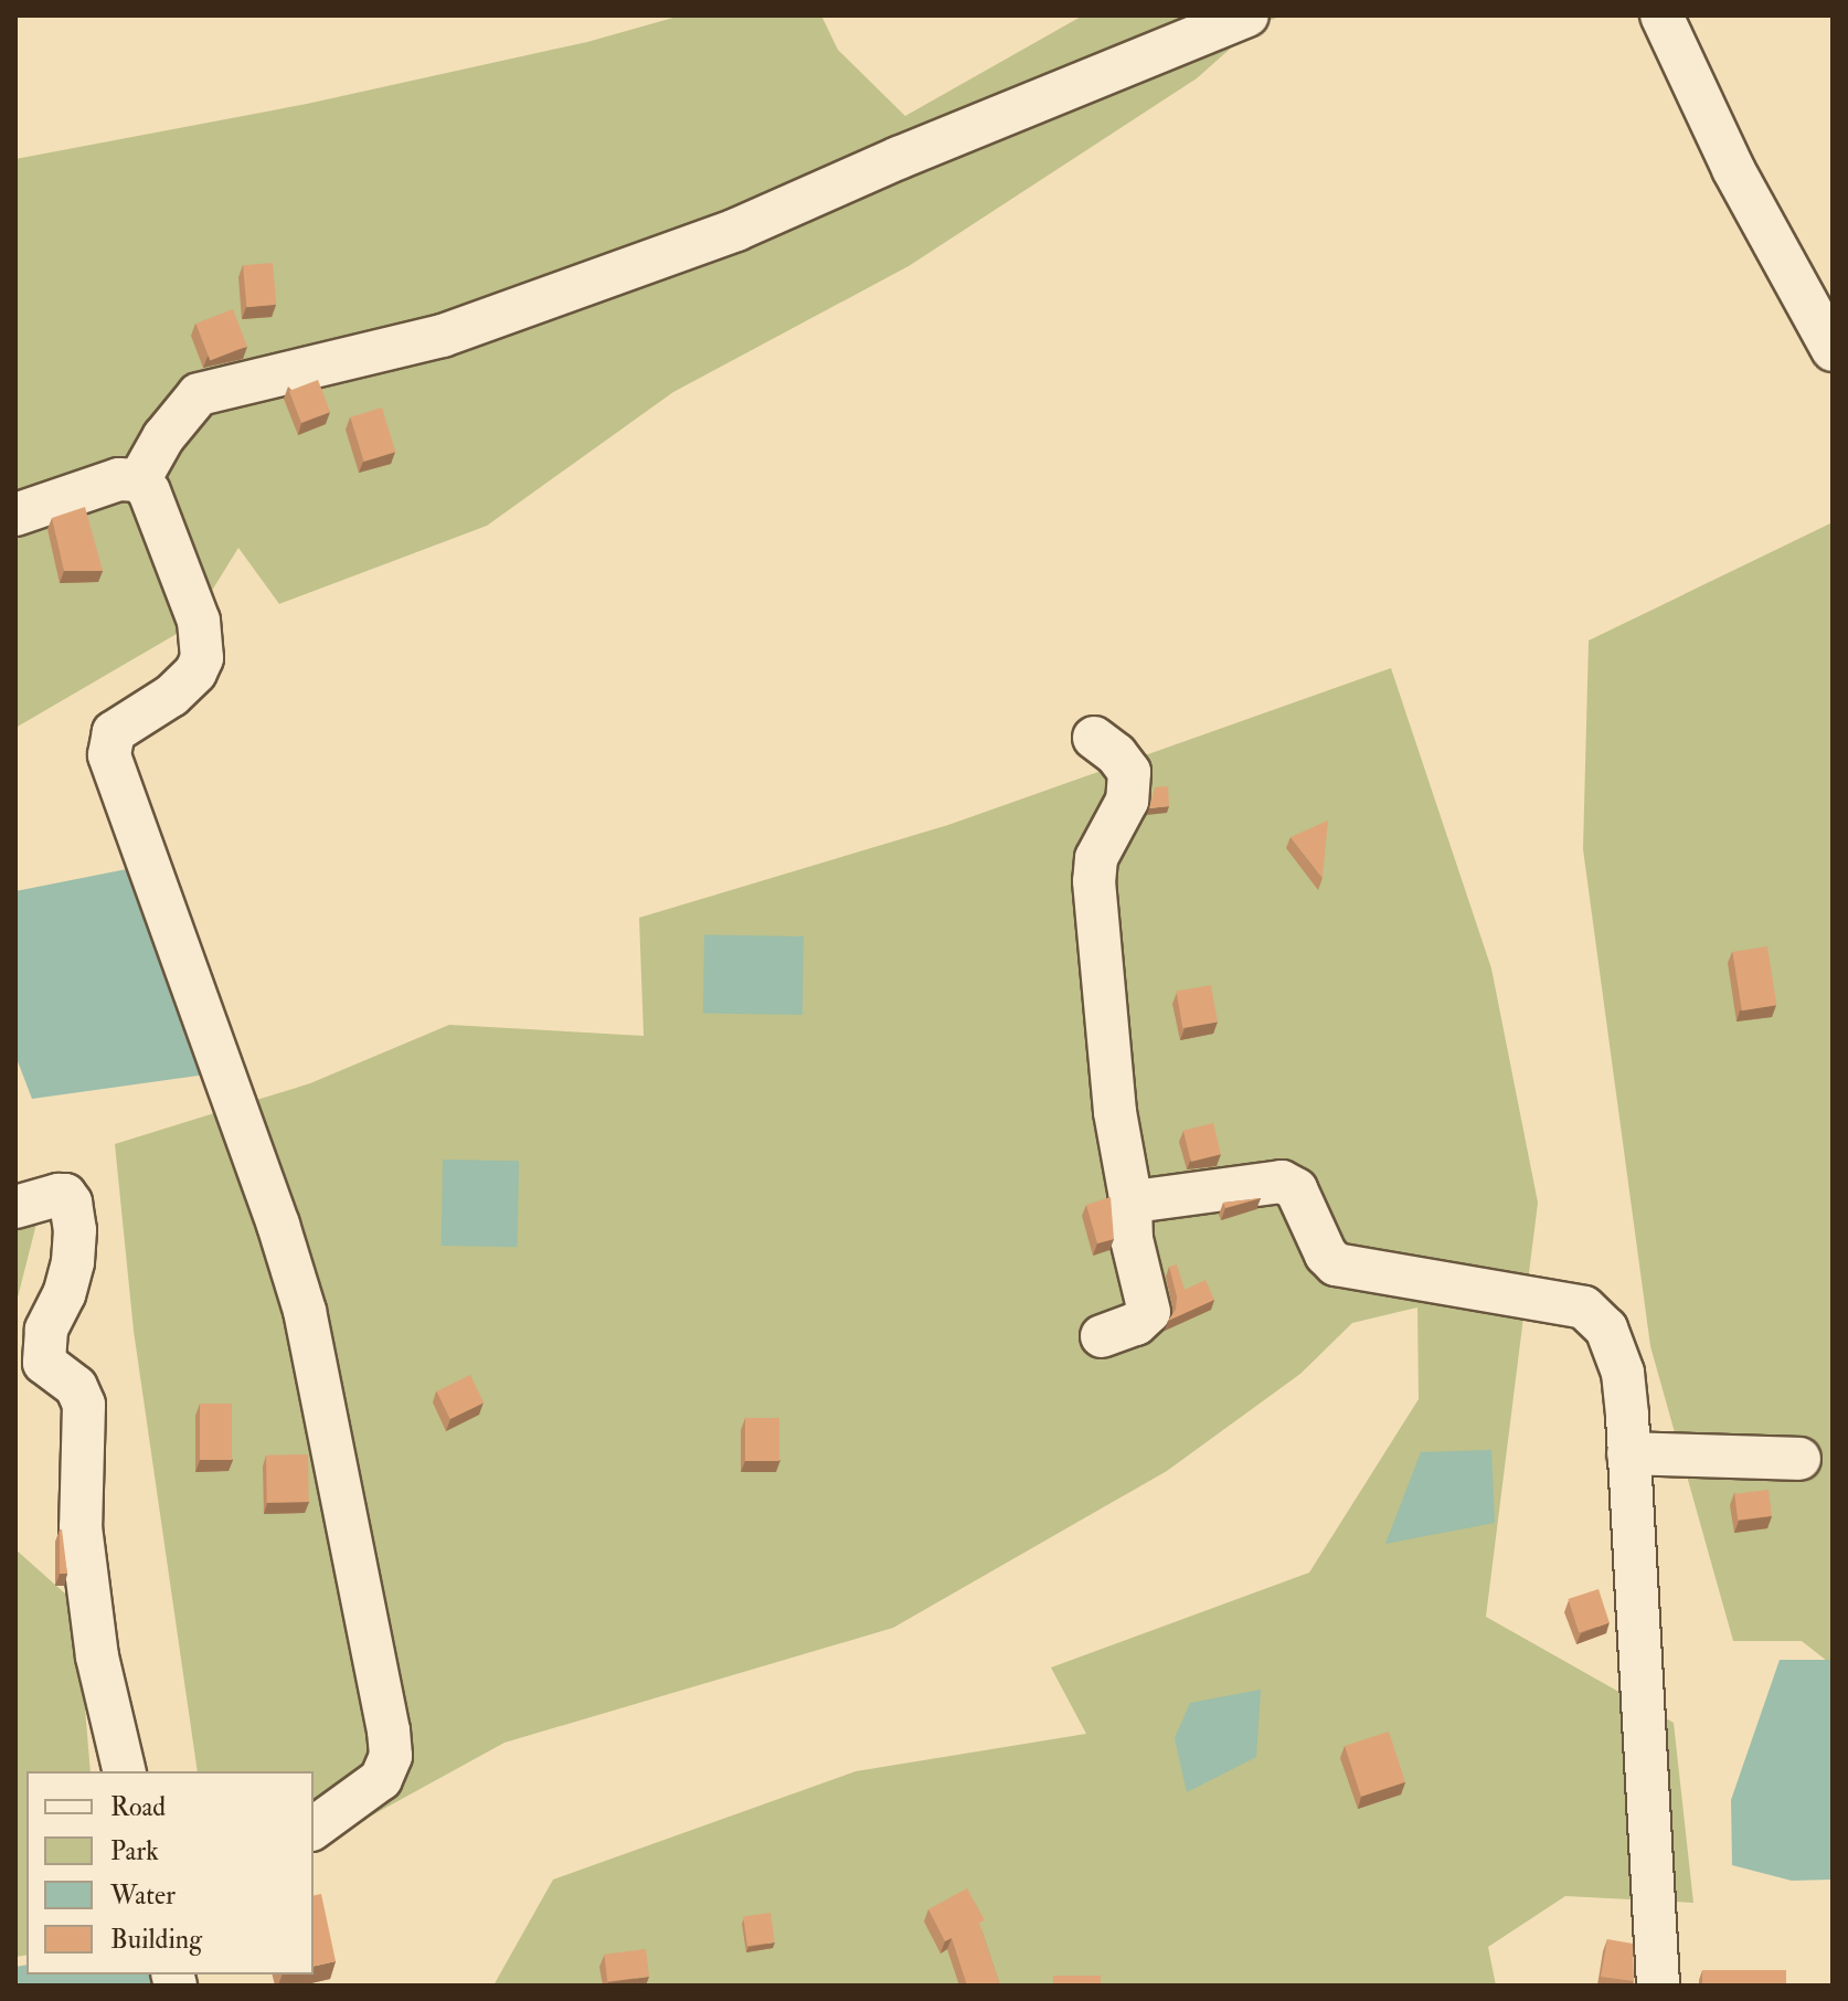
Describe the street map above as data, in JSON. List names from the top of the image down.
{
  "legend": [
    "Road",
    "Park",
    "Water",
    "Building"
  ]
}
